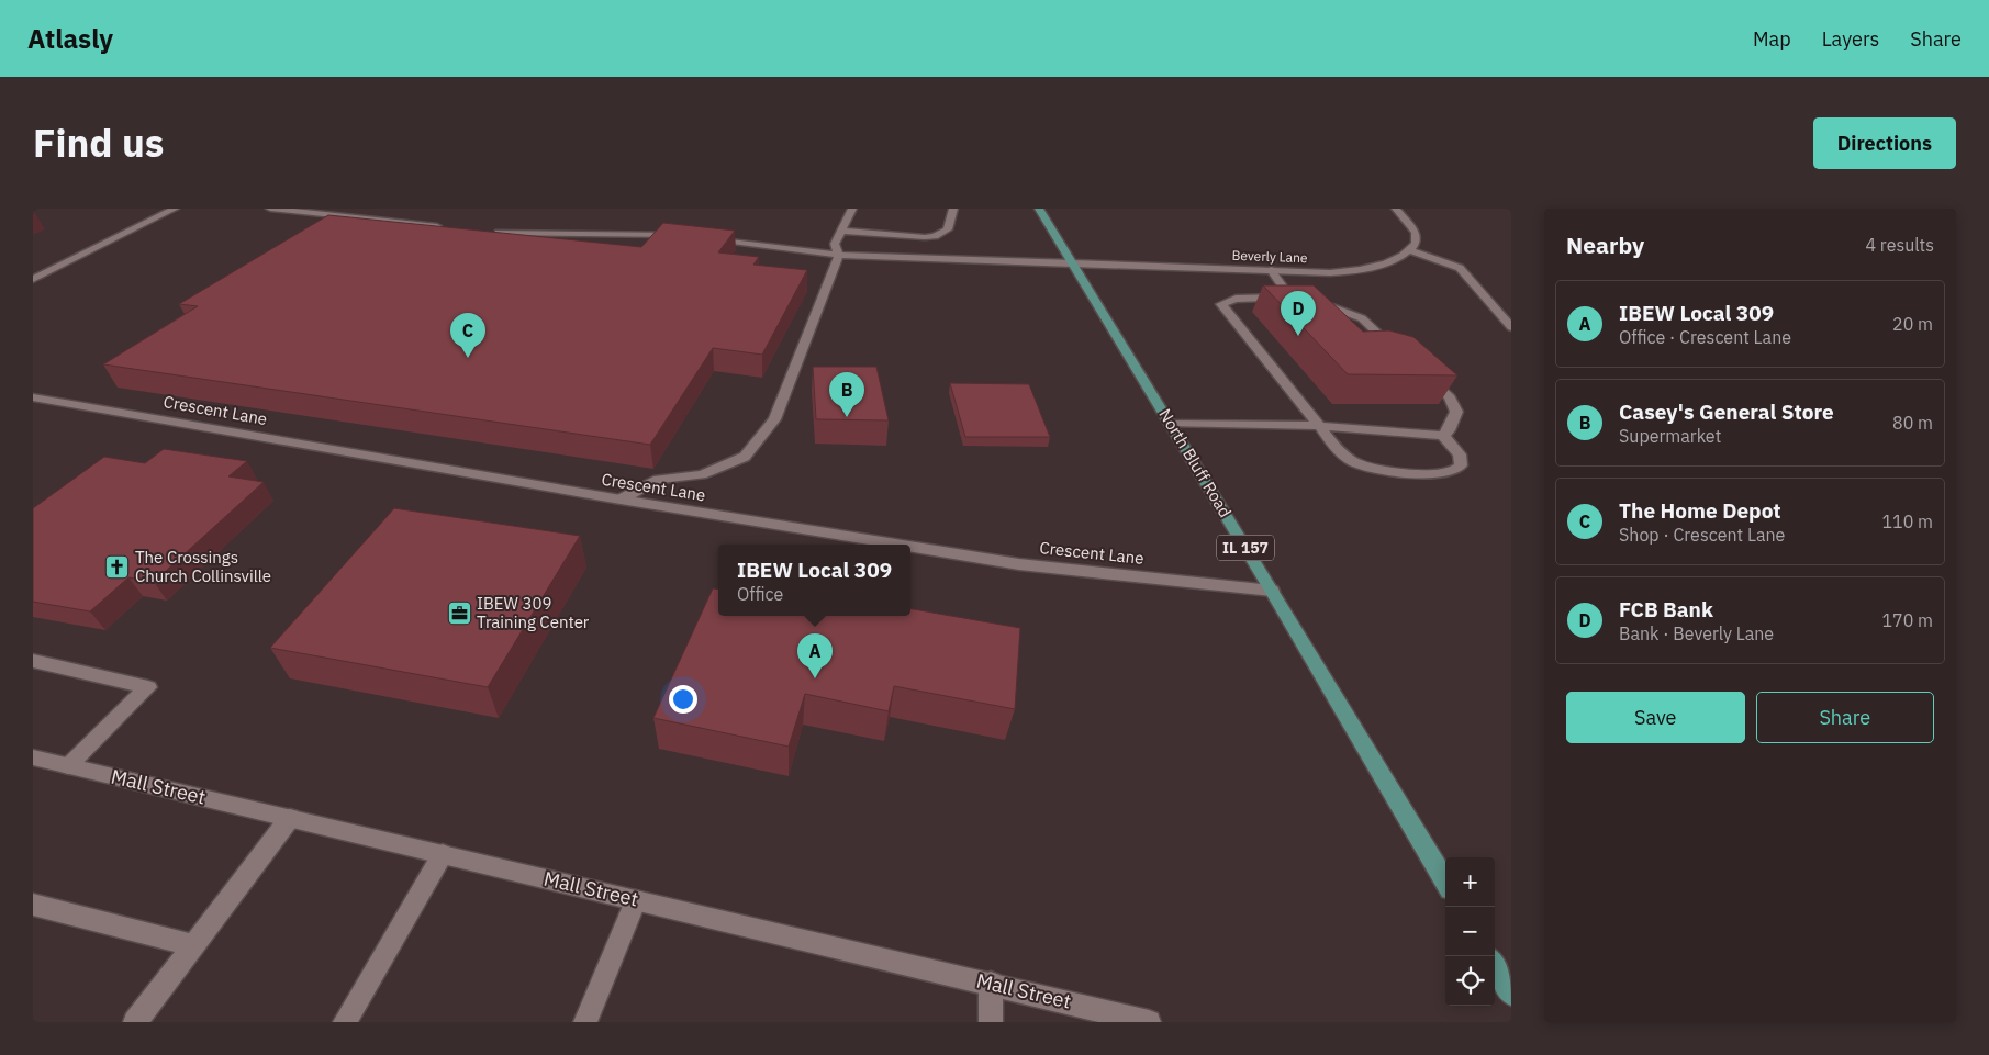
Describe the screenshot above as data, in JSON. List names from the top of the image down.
{
  "streets": {
    "main road": ["North Bluff Road", "IL 157"],
    "street": ["Beverly Lane", "Crescent Lane", "Mall Street"]
  },
  "crossings": [
    ["Beverly Lane", "North Bluff Road"],
    ["Crescent Lane", "North Bluff Road"]
  ],
  "places": {
    "church": ["The Crossings Church Collinsville"],
    "office": ["IBEW 309 Training Center"]
  },
  "page": {
    "header": "Atlasly",
    "nav": ["Map", "Layers", "Share"],
    "title": "Find us",
    "buttons": [
      "Directions",
      ["Save", "Share"]
    ],
    "heading": ["Nearby", "4 results"],
    "list": [
      {
        "mark": "A",
        "name": "IBEW Local 309",
        "note": "Office · Crescent Lane",
        "value": "20 m"
      },
      {
        "mark": "B",
        "name": "Casey's General Store",
        "note": "Supermarket",
        "value": "80 m"
      },
      {
        "mark": "C",
        "name": "The Home Depot",
        "note": "Shop · Crescent Lane",
        "value": "110 m"
      },
      {
        "mark": "D",
        "name": "FCB Bank",
        "note": "Bank · Beverly Lane",
        "value": "170 m"
      }
    ],
    "pins": [
      "D",
      "C",
      "B",
      "A"
    ],
    "popup": ["IBEW Local 309", "Office"],
    "map_buttons": ["+", "−"]
  }
}
